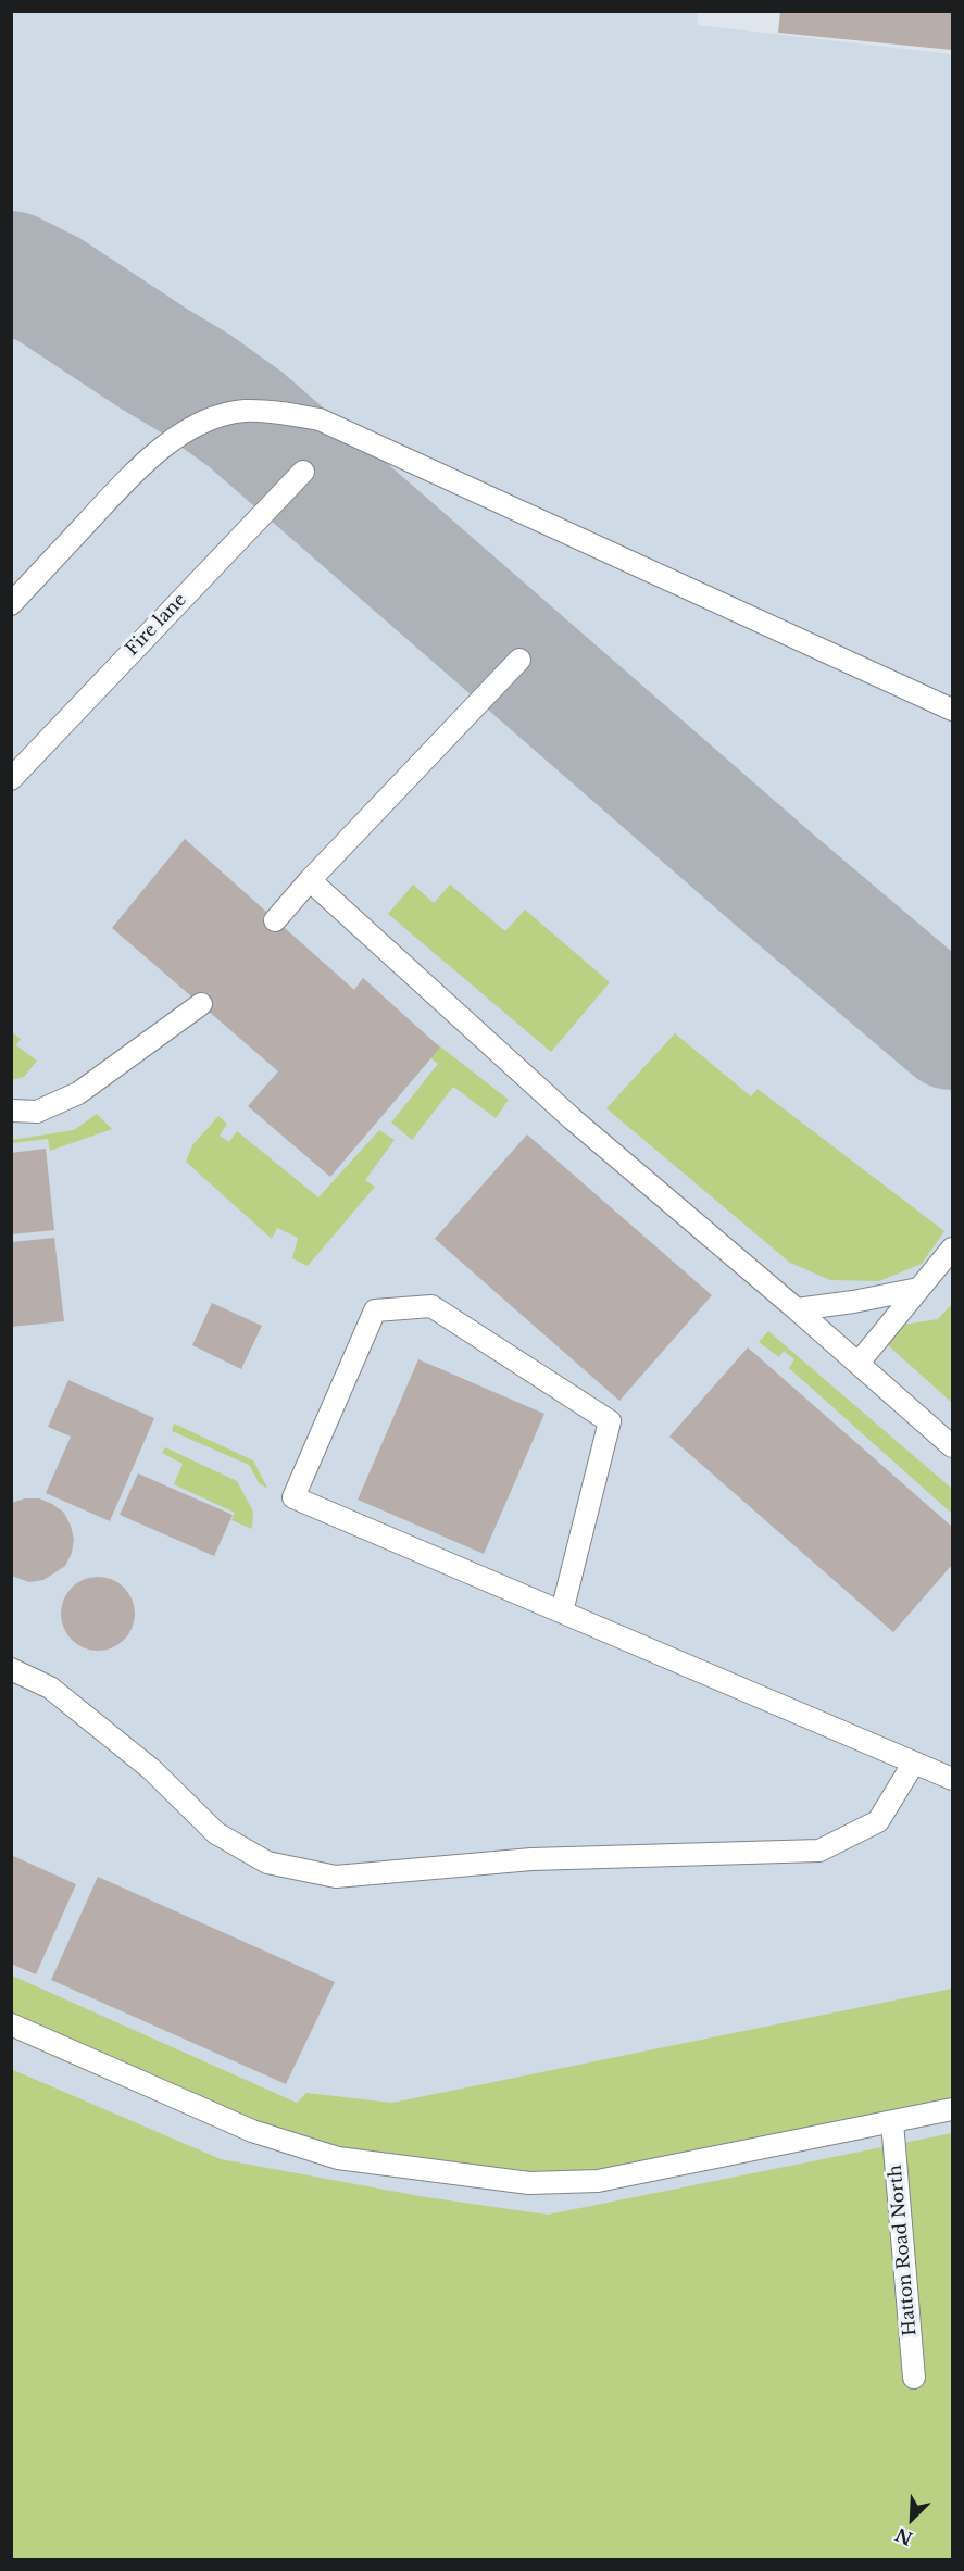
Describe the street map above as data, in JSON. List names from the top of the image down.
{
  "streets": {
    "lane": ["Fire lane", "Hatton Road North"]
  },
  "north": "bottom left"
}
